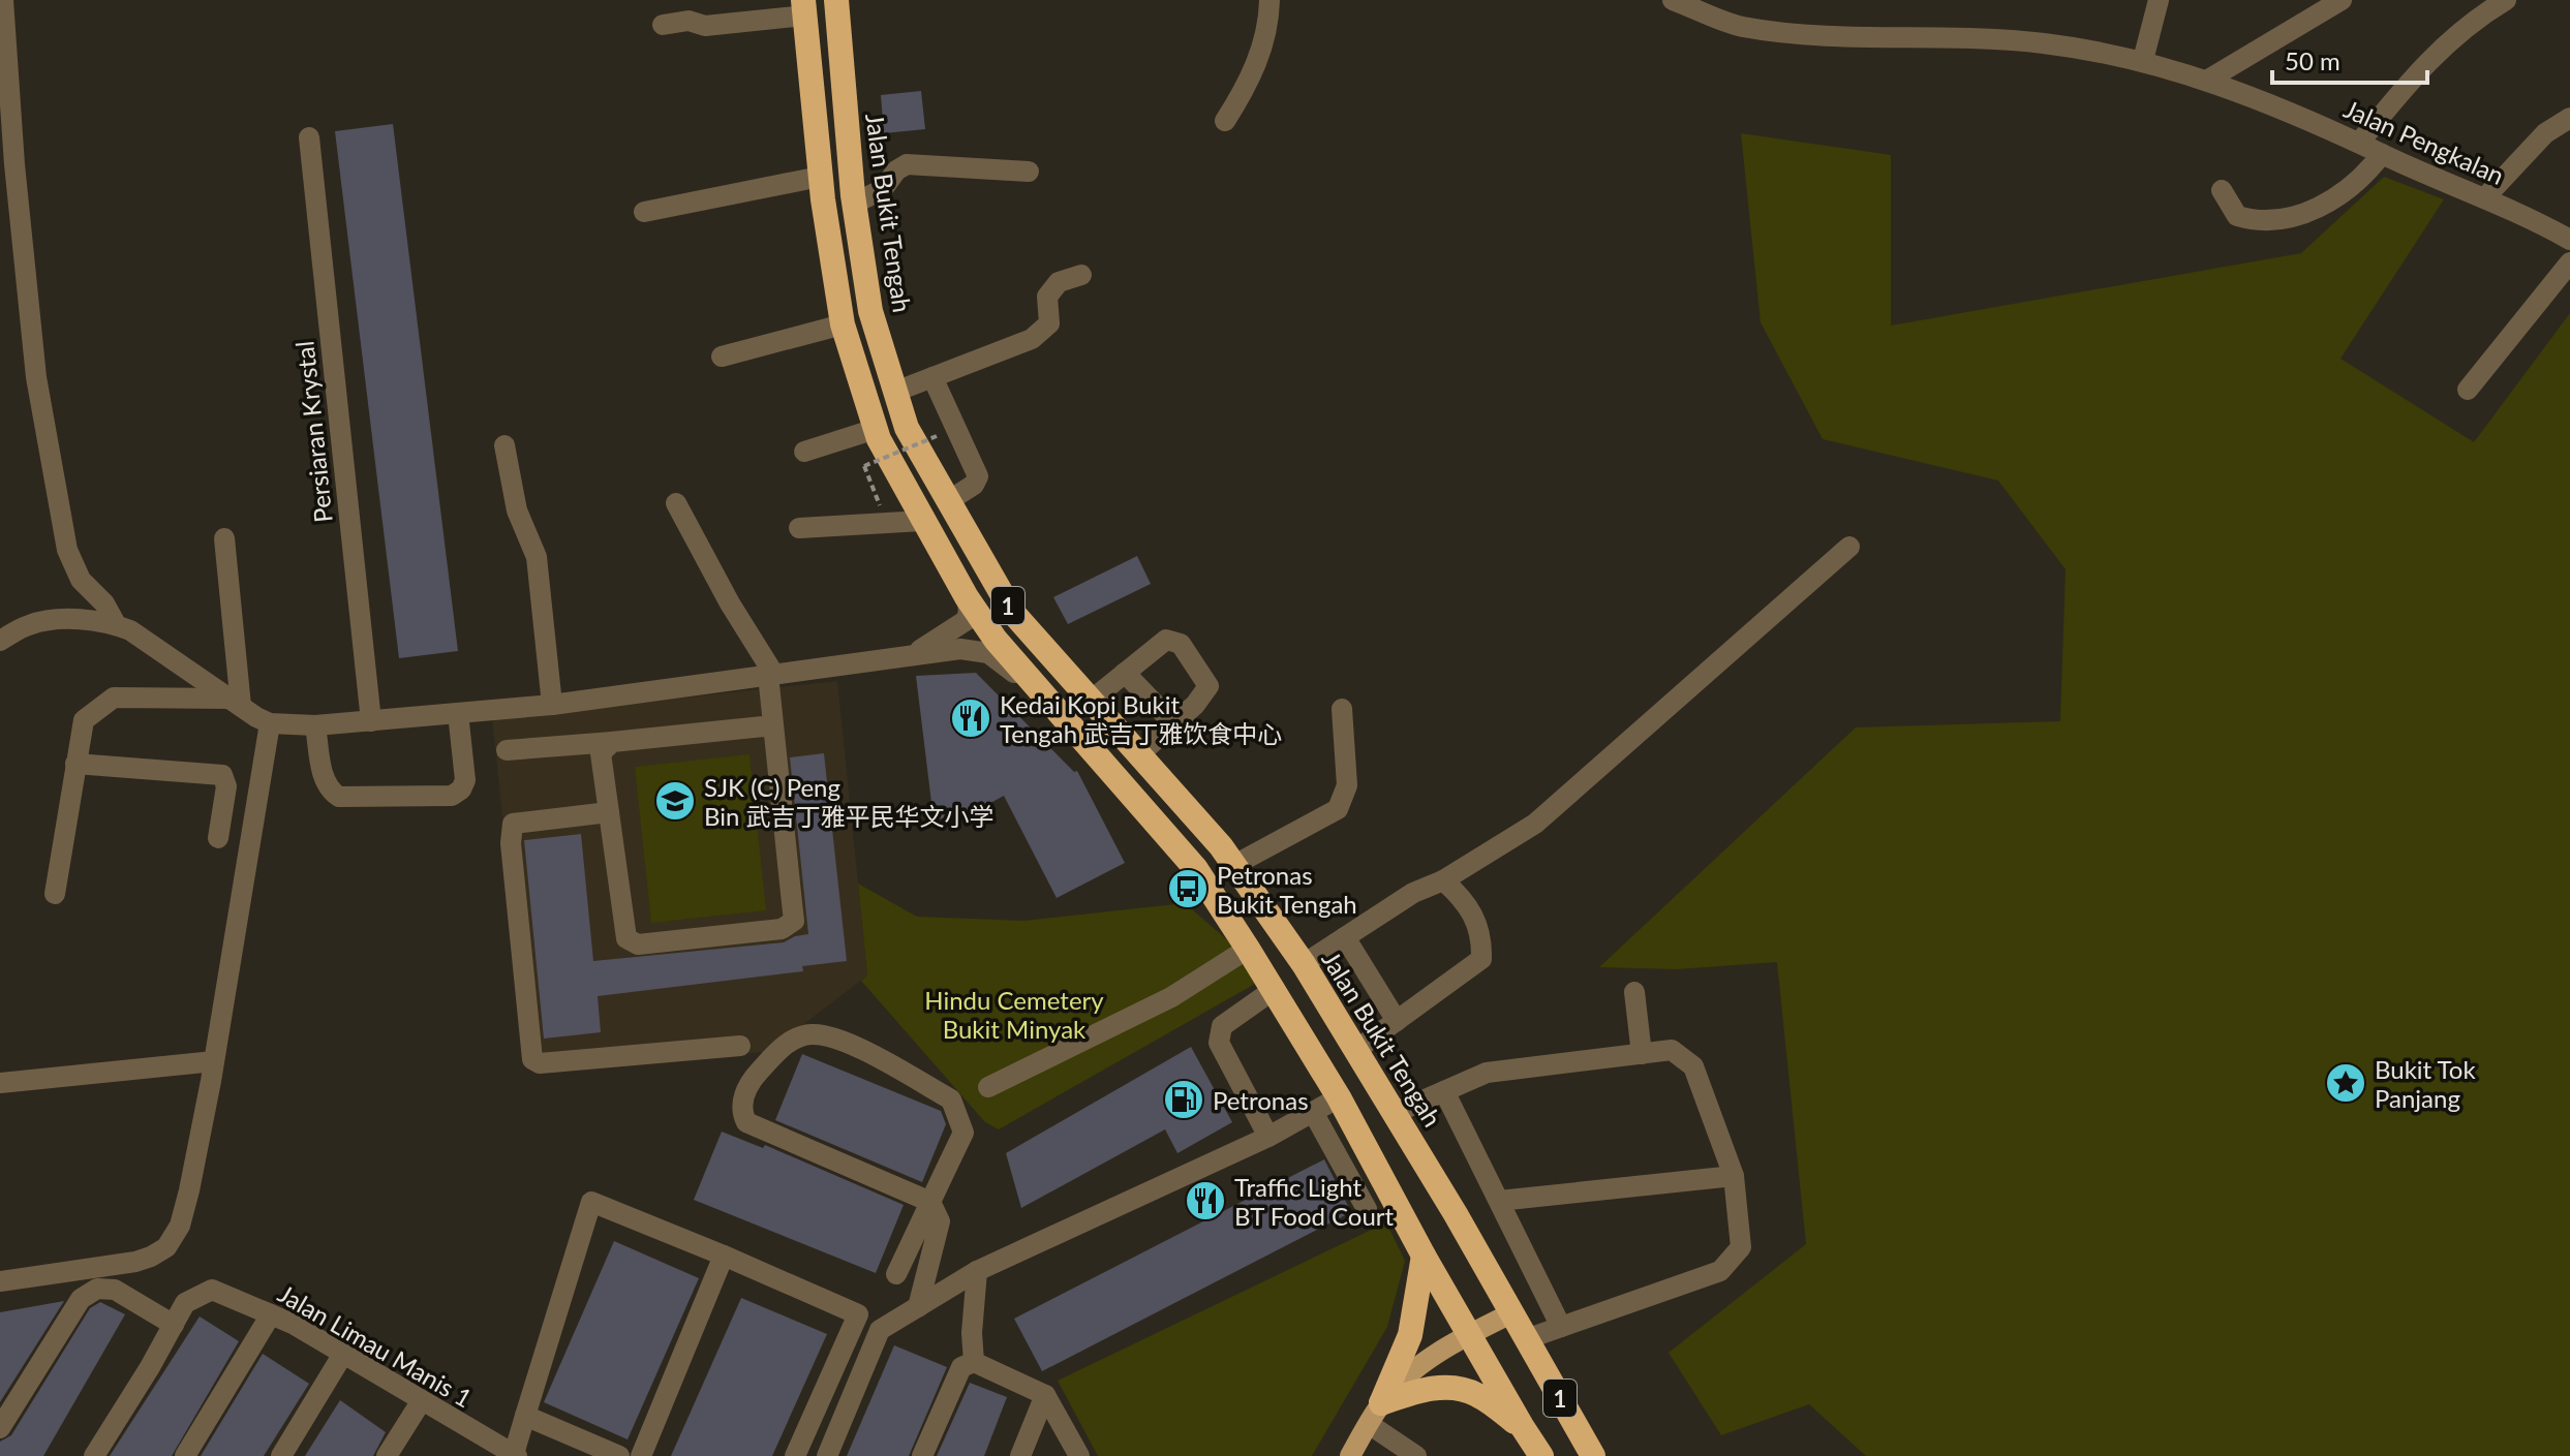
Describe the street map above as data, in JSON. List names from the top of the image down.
{
  "streets": {
    "highway": ["Jalan Bukit Tengah", "1"],
    "street": ["Jalan Pengkalan", "Persiaran Krystal", "Jalan Limau Manis 1"]
  },
  "parks": ["Hindu Cemetery Bukit Minyak"],
  "places": {
    "restaurant": ["Kedai Kopi Bukit Tengah 武吉丁雅饮食中心", "Traffic Light BT Food Court"],
    "school or university": ["SJK (C) Peng Bin 武吉丁雅平民华文小学"],
    "bus stop": ["Petronas Bukit Tengah"],
    "place": ["Bukit Tok Panjang"],
    "fuel station": ["Petronas"]
  },
  "scale_bar": "50 m"
}
